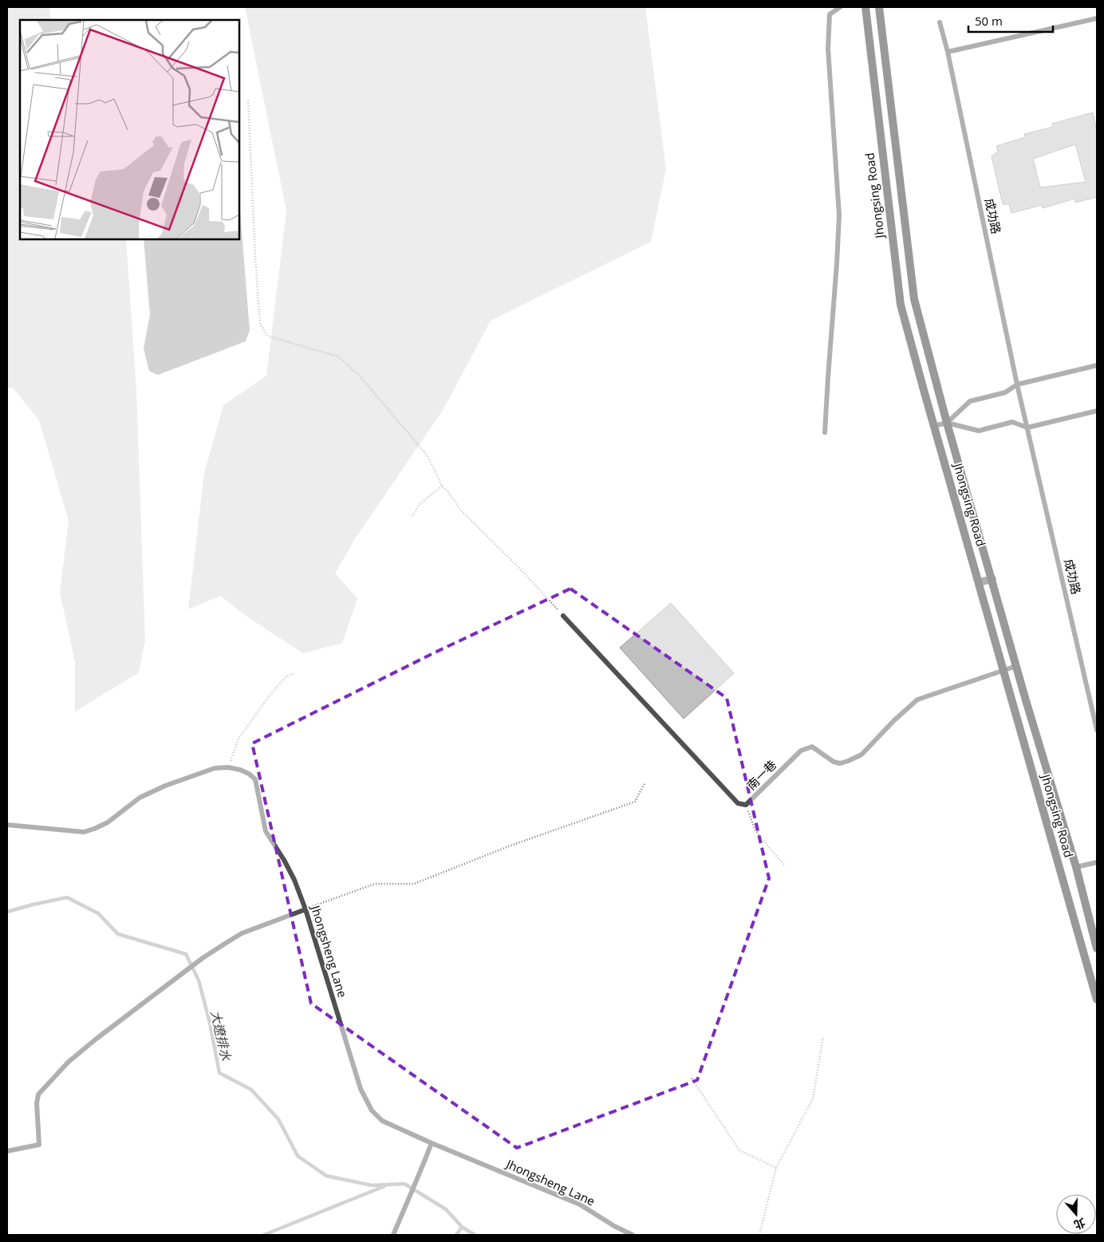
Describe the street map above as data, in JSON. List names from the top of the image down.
{
  "streets": {
    "main road": ["Jhongsing Road"],
    "lane": ["成功路", "南一巷", "Jhongsheng Lane"]
  },
  "crossings": [
    ["Jhongsing Road", "南一巷"]
  ],
  "water": ["大遼排水"],
  "scale_bar": "50 m",
  "north": "bottom"
}
